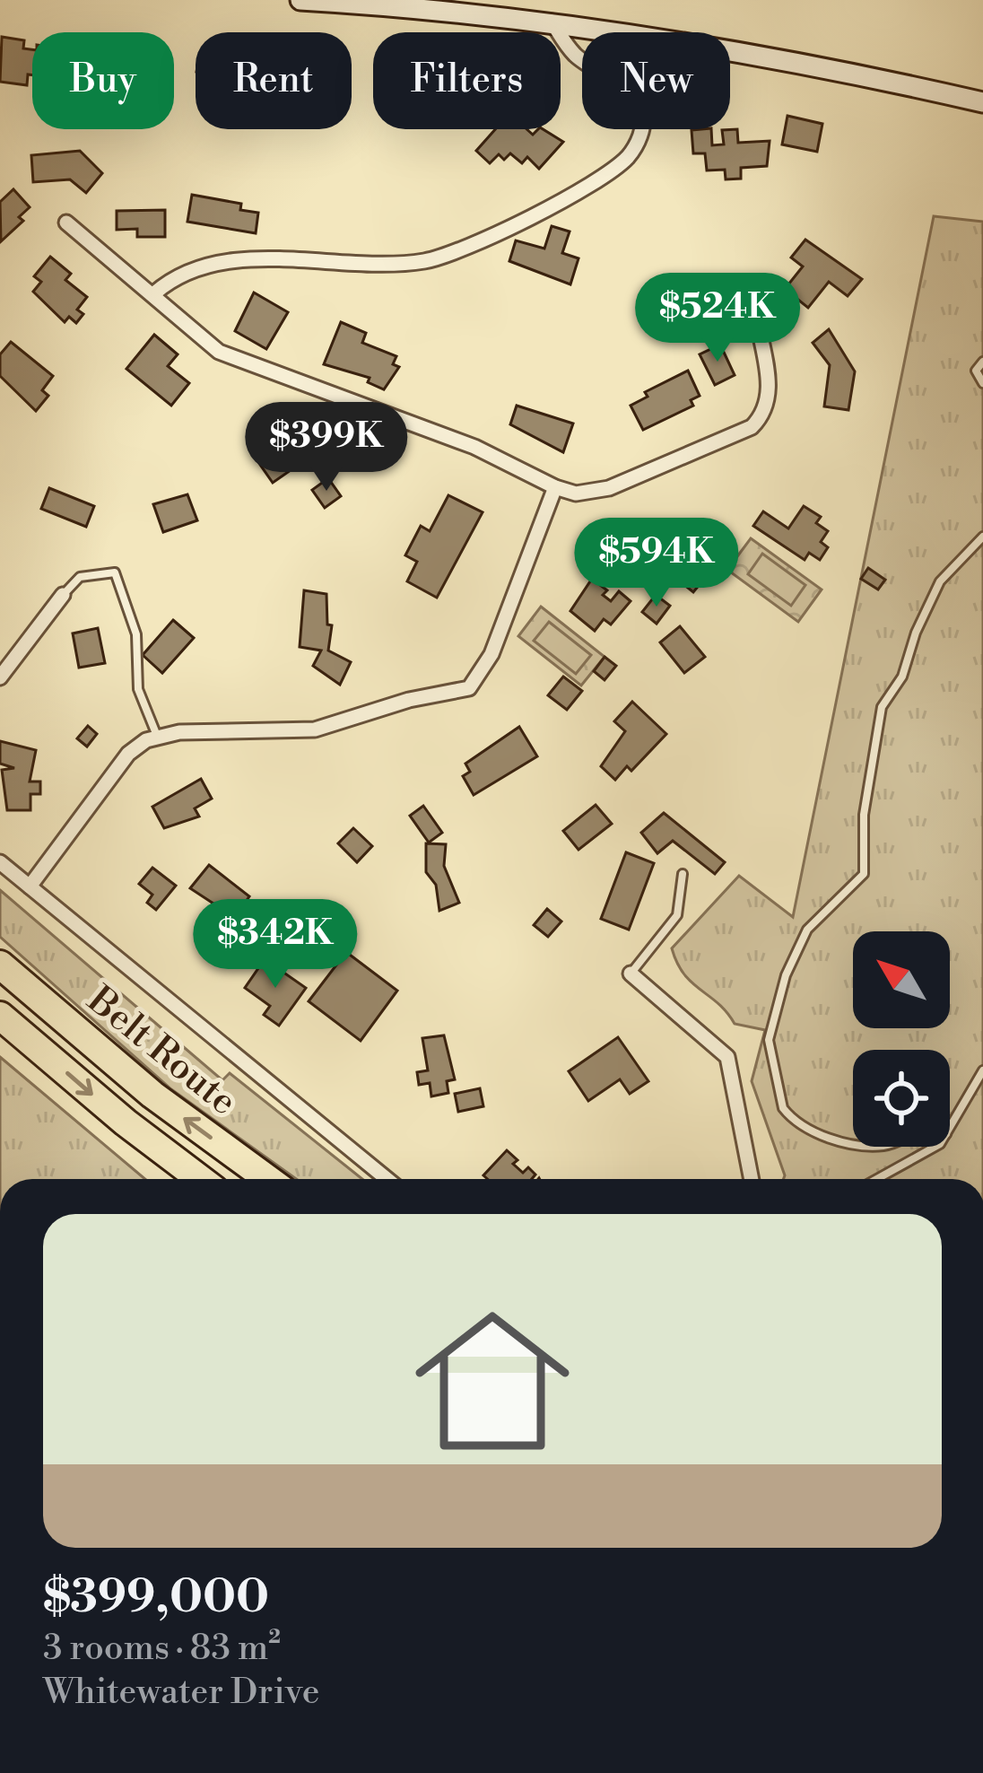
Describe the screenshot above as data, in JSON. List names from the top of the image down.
{
  "streets": {
    "highway": ["Belt Route"]
  },
  "north": "top left",
  "page": {
    "chip": [
      "Buy",
      "Rent",
      "Filters",
      "New"
    ],
    "price": [
      "$524K",
      "$399K",
      "$594K",
      "$342K"
    ],
    "list": [
      {
        "name": "$399,000",
        "note": "3 rooms · 83 m² · Whitewater Drive"
      }
    ]
  }
}
